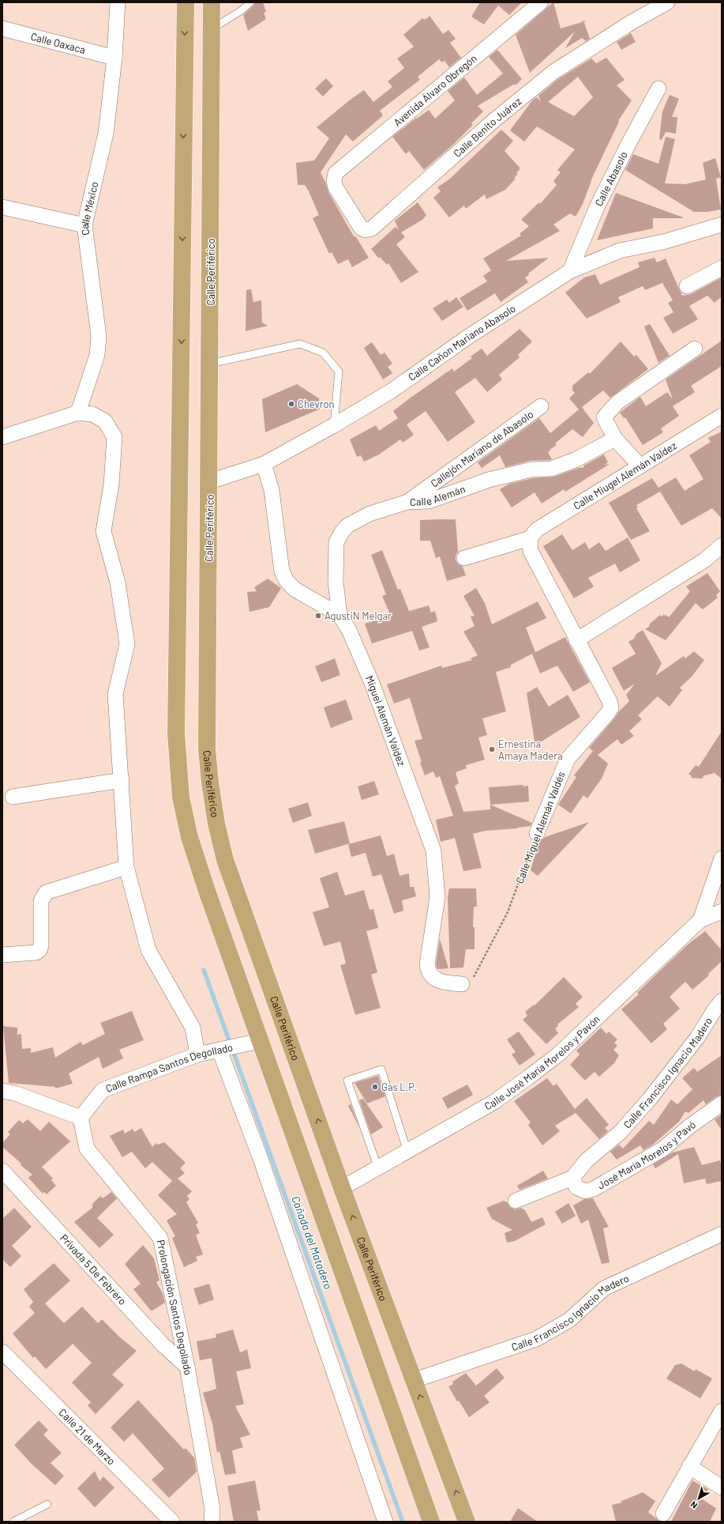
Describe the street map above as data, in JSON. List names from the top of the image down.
{
  "streets": {
    "highway": ["Calle Periférico"],
    "street": [
      "Calle Oaxaca",
      "Avenida Álvaro Obregón",
      "Calle Benito Juárez",
      "Calle Abasolo",
      "Calle México",
      "Calle Cañon Mariano Abasolo",
      "Callejón Mariano de Abasolo",
      "Calle Miugel Alemán Valdez",
      "Calle Alemán",
      "Miguel Alemán Valdez",
      "Calle Miguel Alemán Valdés",
      "Calle José María Morelos y Pavón",
      "Calle Rampa Santos Degollado",
      "Calle Francisco Ignacio Madero",
      "José María Morelos y Pavó",
      "Privada 5 De Febrero",
      "Prolongación Santos Degollado",
      "Calle 21 de Marzo"
    ]
  },
  "crossings": [
    ["Calle Oaxaca", "Calle México"],
    ["Avenida Álvaro Obregón", "Calle Benito Juárez"],
    ["Calle Abasolo", "Calle Cañon Mariano Abasolo"],
    ["Calle Periférico", "Calle Cañon Mariano Abasolo"],
    ["Calle Periférico", "Calle José María Morelos y Pavón"],
    ["Calle Periférico", "Calle Francisco Ignacio Madero"],
    ["Calle Cañon Mariano Abasolo", "Miguel Alemán Valdez"],
    ["Callejón Mariano de Abasolo", "Calle Alemán"],
    ["Calle Miugel Alemán Valdez", "Calle Miguel Alemán Valdés"],
    ["Calle Alemán", "Miguel Alemán Valdez"],
    ["Miguel Alemán Valdez", "Calle Miguel Alemán Valdés"],
    ["Calle Rampa Santos Degollado", "Prolongación Santos Degollado"],
    ["Calle Francisco Ignacio Madero", "José María Morelos y Pavó"],
    ["Privada 5 De Febrero", "Prolongación Santos Degollado"]
  ],
  "water": ["Cañada del Matadero"],
  "places": [
    "Chevron",
    "AgustiN Melgar",
    "Ernestina Amaya Madera",
    "Gas L.P."
  ],
  "north": "bottom left"
}
